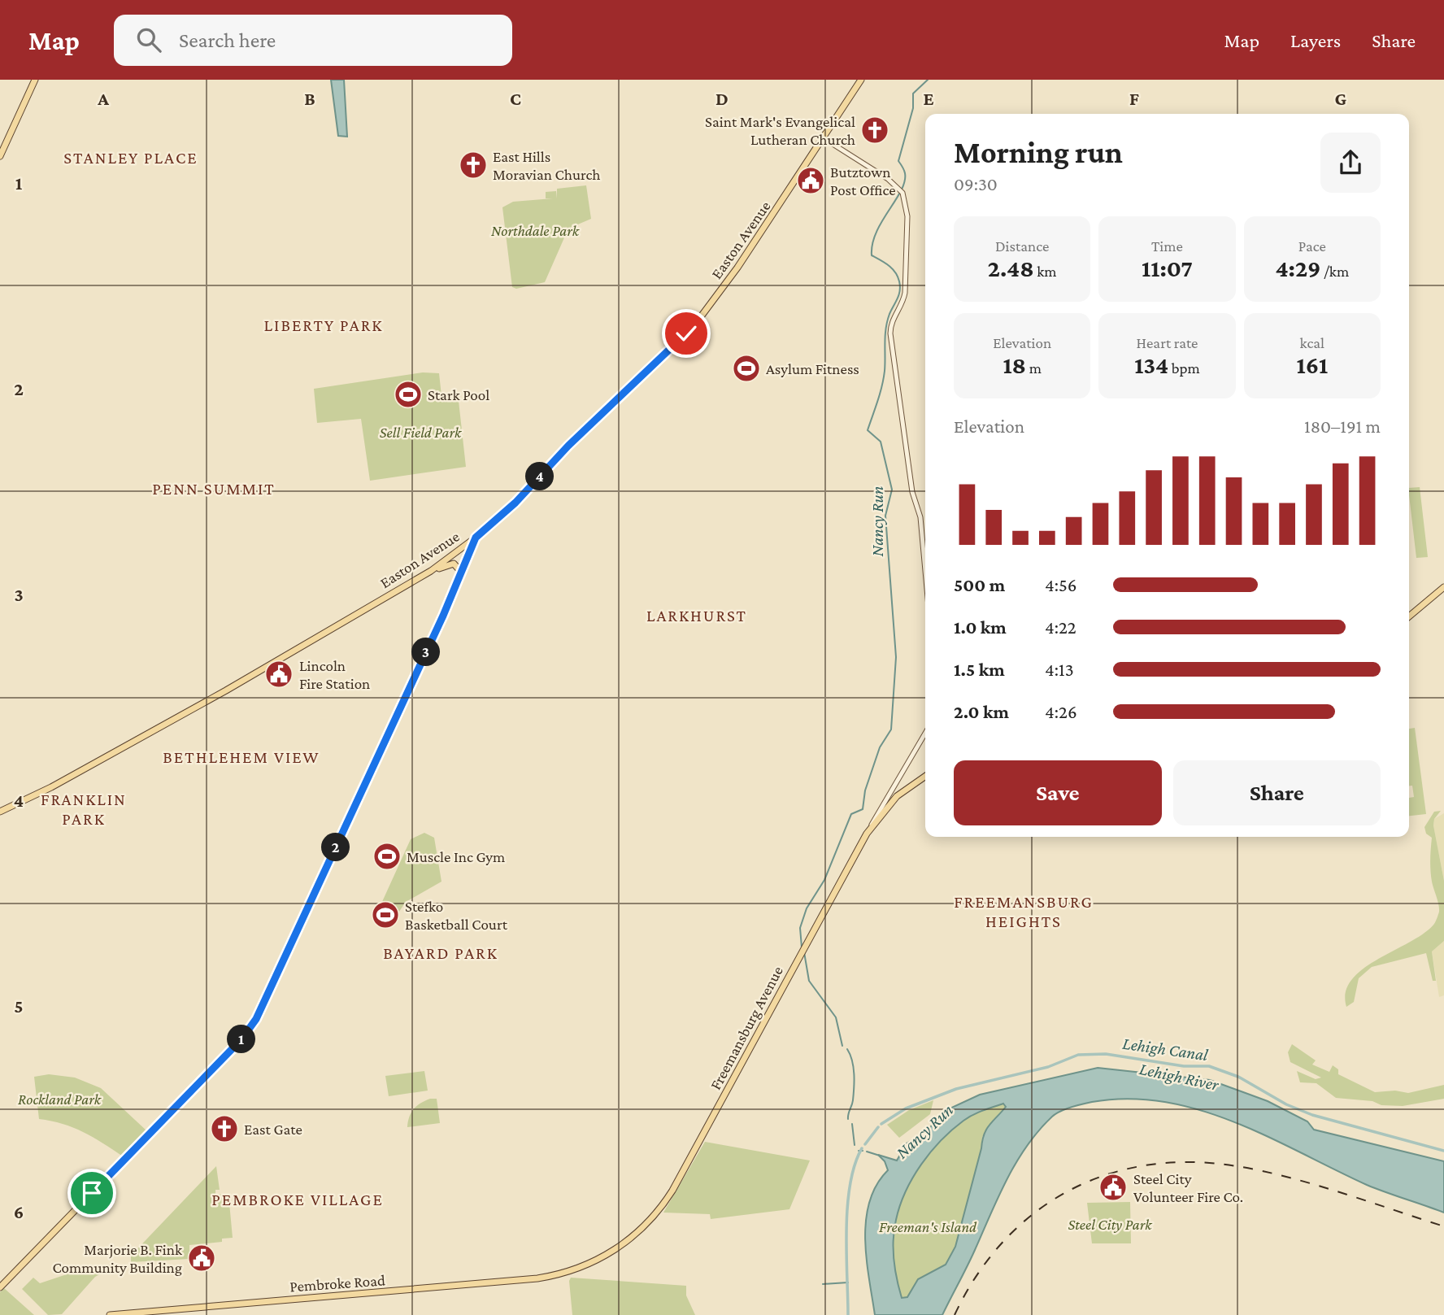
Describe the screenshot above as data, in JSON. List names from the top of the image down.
{
  "streets": {
    "main road": ["Easton Avenue", "Freemansburg Avenue", "Pembroke Road"]
  },
  "crossings": [
    ["Freemansburg Avenue", "Pembroke Road"]
  ],
  "districts": [
    "STANLEY PLACE",
    "LIBERTY PARK",
    "PENN SUMMIT",
    "LARKHURST",
    "BETHLEHEM VIEW",
    "FRANKLIN PARK",
    "FREEMANSBURG HEIGHTS",
    "BAYARD PARK",
    "PEMBROKE VILLAGE"
  ],
  "water": ["Nancy Run", "Lehigh Canal", "Lehigh River"],
  "parks": [
    "Northdale Park",
    "Sell Field Park",
    "Rockland Park",
    "Steel City Park",
    "Freeman's Island"
  ],
  "places": {
    "church": ["Saint Mark's Evangelical Lutheran Church", "East Hills Moravian Church", "East Gate"],
    "public building": [
      "Butztown Post Office",
      "Lincoln Fire Station",
      "Steel City Volunteer Fire Co.",
      "Marjorie B. Fink Community Building"
    ],
    "sports": [
      "Asylum Fitness",
      "Stark Pool",
      "Muscle Inc Gym",
      "Stefko Basketball Court"
    ]
  },
  "page": {
    "header": "Map",
    "search": "Search here",
    "nav": ["Map", "Layers", "Share"],
    "heading": ["Morning run", "09:30"],
    "stats": [
      ["Distance", "2.48 km"],
      ["Time", "11:07"],
      ["Pace", "4:29 /km"],
      ["Elevation", "18 m"],
      ["Heart rate", "134 bpm"],
      ["kcal", "161"]
    ],
    "chart": ["Elevation", "180–191 m"],
    "pins": [
      "4",
      "3",
      "2",
      "1"
    ],
    "list": [
      {
        "name": "500 m",
        "note": "4:56"
      },
      {
        "name": "1.0 km",
        "note": "4:22"
      },
      {
        "name": "1.5 km",
        "note": "4:13"
      },
      {
        "name": "2.0 km",
        "note": "4:26"
      }
    ],
    "buttons": ["Save", "Share"]
  },
  "grid": {
    "columns": [
      "A",
      "B",
      "C",
      "D",
      "E",
      "F",
      "G"
    ],
    "rows": [
      "1",
      "2",
      "3",
      "4",
      "5",
      "6"
    ]
  }
}
